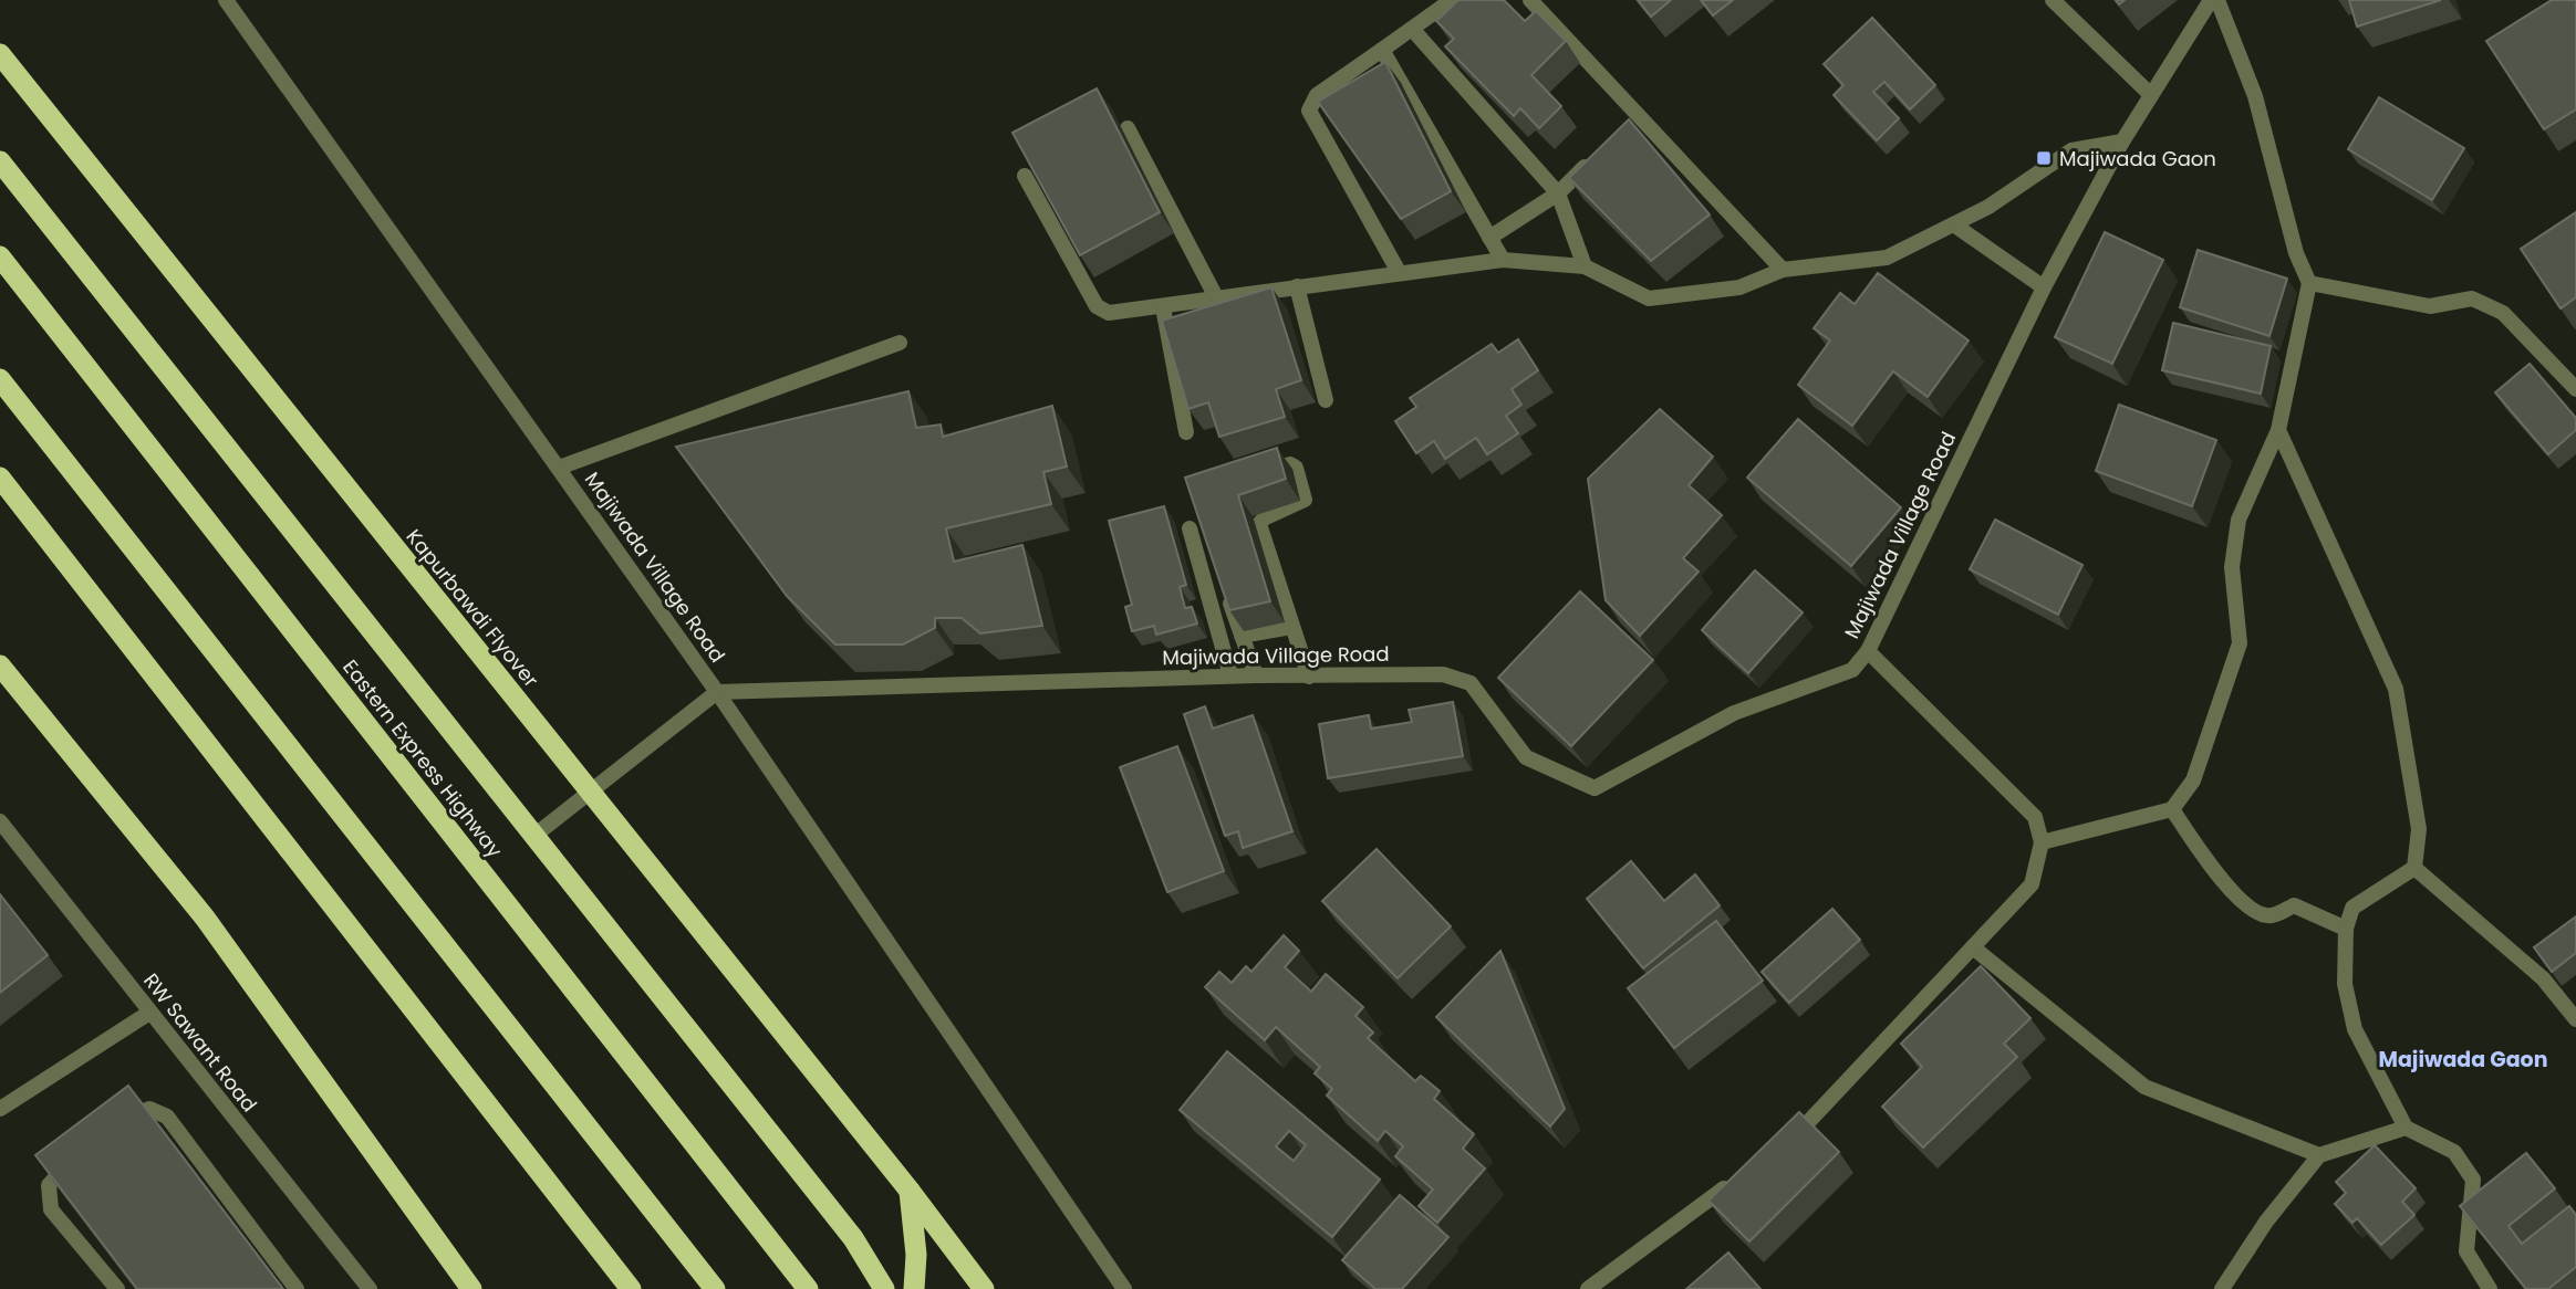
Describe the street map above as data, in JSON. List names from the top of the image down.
{
  "streets": {
    "highway": ["Kapurbawdi Flyover", "Eastern Express Highway"],
    "street": ["Majiwada Village Road", "RW Sawant Road"]
  },
  "districts": ["Majiwada Gaon"],
  "places": {
    "transit": ["Majiwada Gaon"]
  }
}
